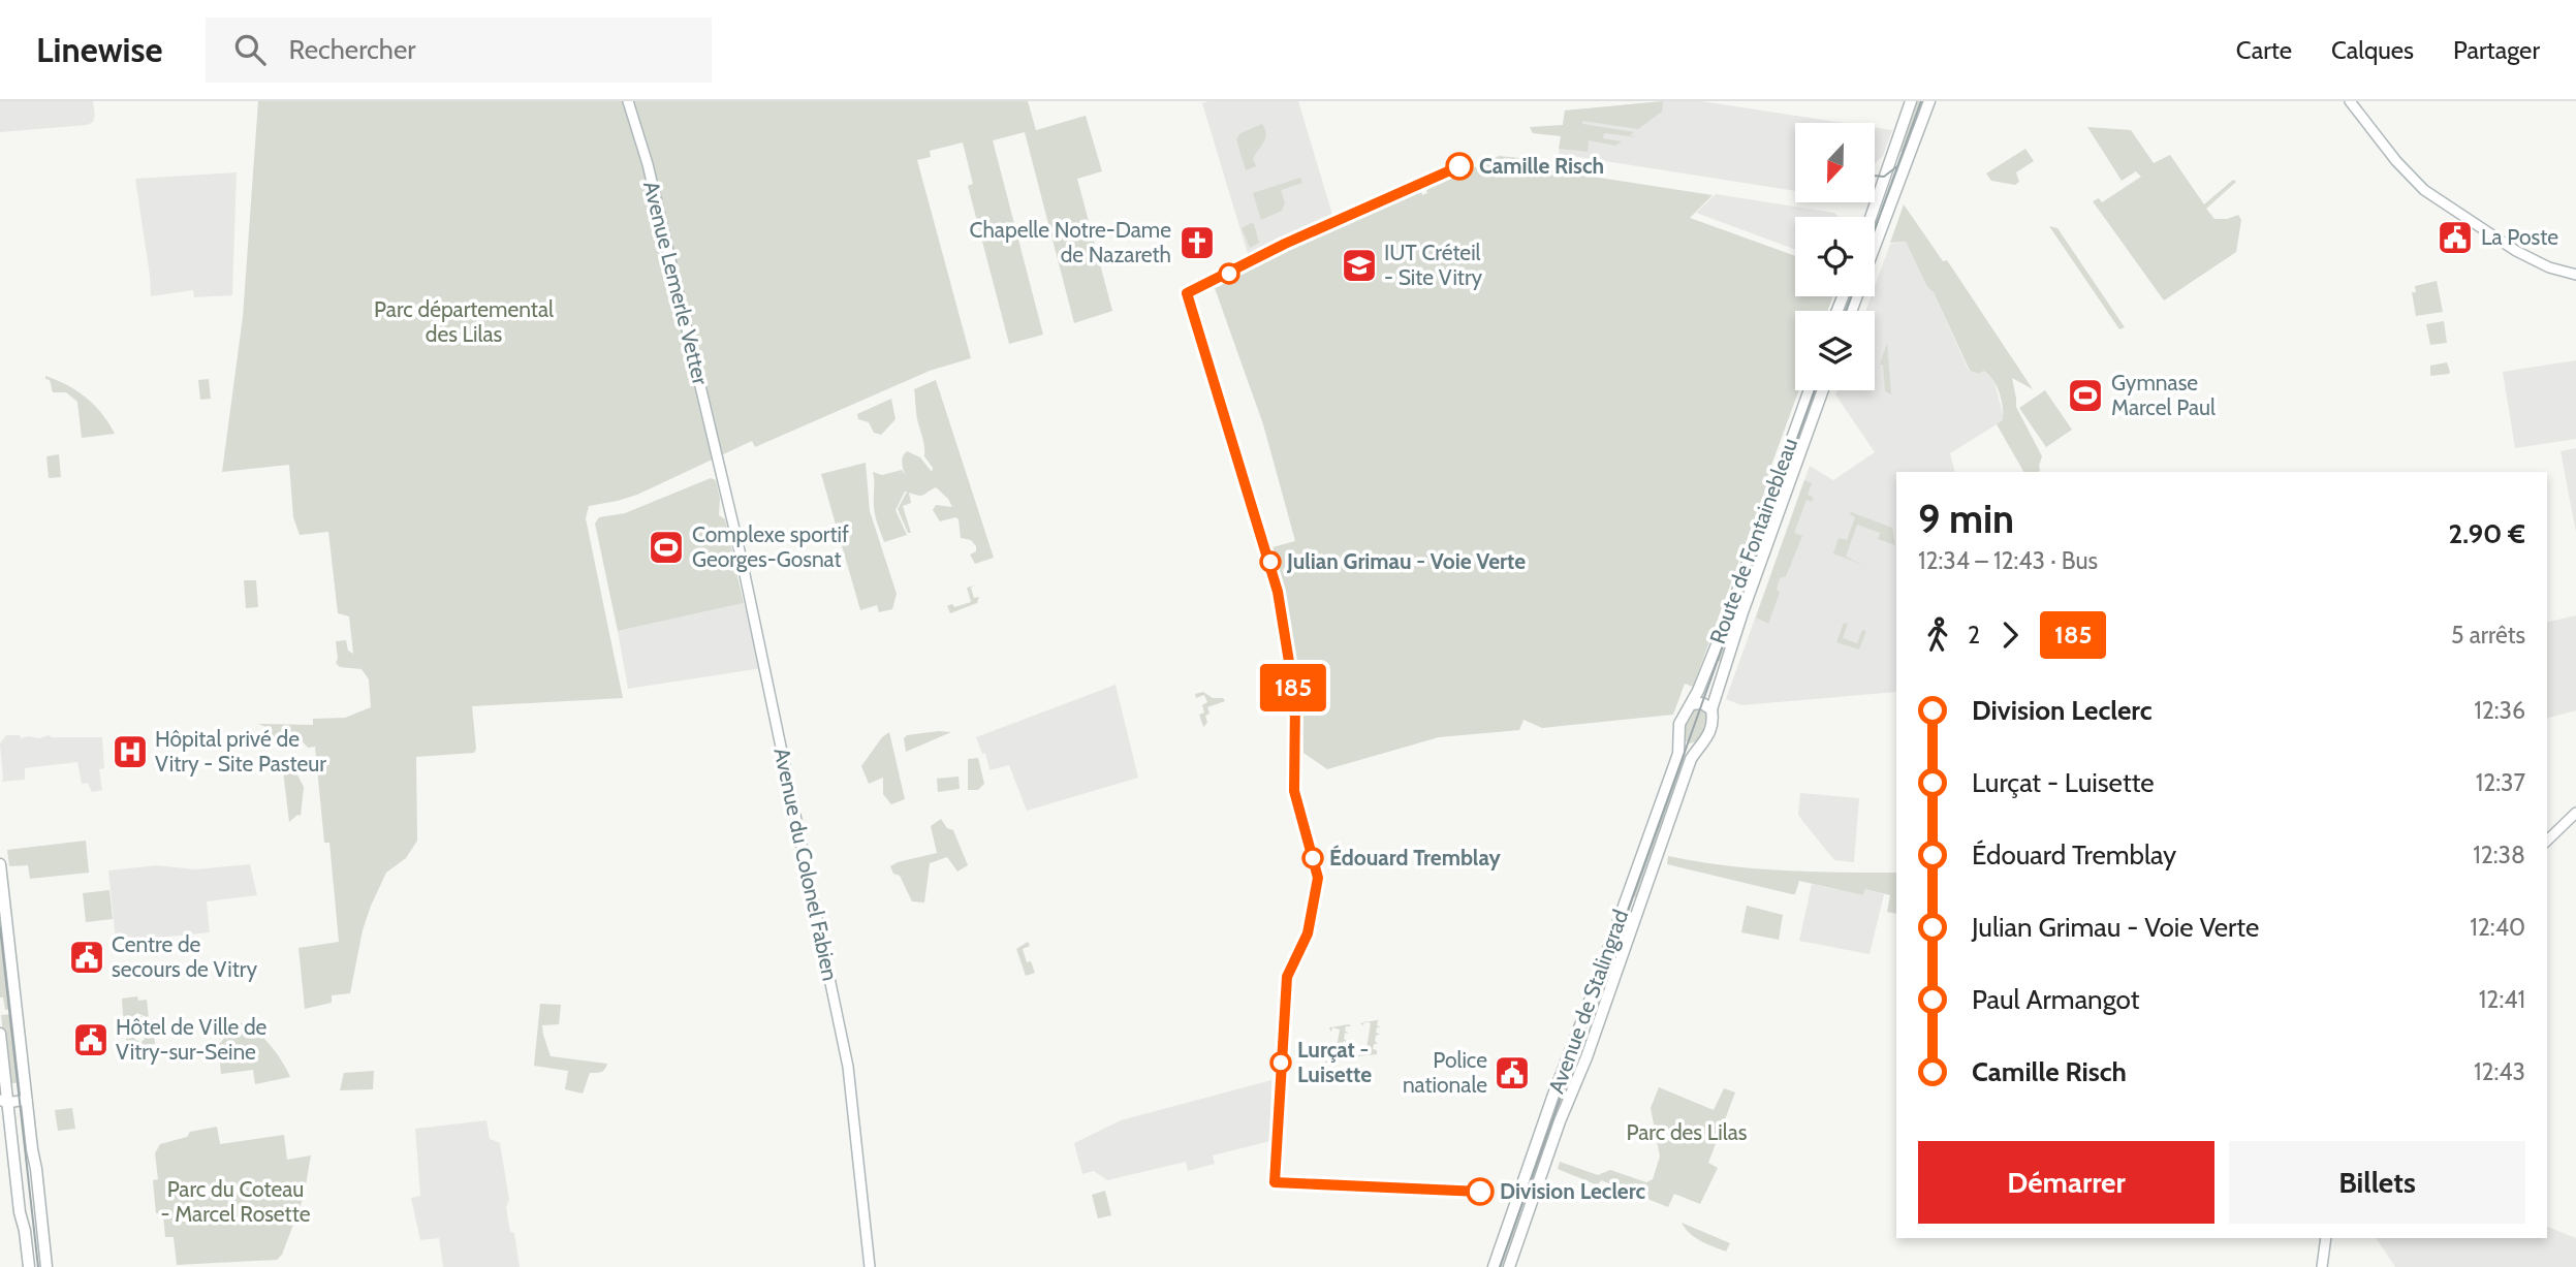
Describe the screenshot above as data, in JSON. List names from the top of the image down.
{
  "streets": {
    "main road": ["Route de Fontainebleau", "Avenue de Stalingrad"],
    "street": ["Avenue Lemerle Vetter", "Avenue du Colonel Fabien"]
  },
  "crossings": [
    ["Avenue Lemerle Vetter", "Avenue du Colonel Fabien"],
    ["Route de Fontainebleau", "Avenue de Stalingrad"]
  ],
  "parks": ["Parc départemental des Lilas", "Parc des Lilas", "Parc du Coteau - Marcel Rosette"],
  "places": {
    "other": [
      "Camille Risch",
      "Julian Grimau - Voie Verte",
      "Édouard Tremblay",
      "Lurçat - Luisette",
      "Division Leclerc"
    ],
    "public building": [
      "La Poste",
      "Centre de secours de Vitry",
      "Hôtel de Ville de Vitry-sur-Seine",
      "Police nationale"
    ],
    "church": ["Chapelle Notre-Dame de Nazareth"],
    "school or university": ["IUT Créteil - Site Vitry"],
    "sports": ["Gymnase Marcel Paul", "Complexe sportif Georges-Gosnat"],
    "hospital": ["Hôpital privé de Vitry - Site Pasteur"]
  },
  "lines": ["bus line 185"],
  "north": "bottom",
  "page": {
    "header": "Linewise",
    "search": "Rechercher",
    "nav": ["Carte", "Calques", "Partager"],
    "on_map": "185",
    "heading": ["9 min", "12:34 – 12:43 · Bus", "2.90 €"],
    "legs": ["2", "185", "5 arrêts"],
    "list": [
      {
        "name": "Division Leclerc",
        "value": "12:36"
      },
      {
        "name": "Lurçat - Luisette",
        "value": "12:37"
      },
      {
        "name": "Édouard Tremblay",
        "value": "12:38"
      },
      {
        "name": "Julian Grimau - Voie Verte",
        "value": "12:40"
      },
      {
        "name": "Paul Armangot",
        "value": "12:41"
      },
      {
        "name": "Camille Risch",
        "value": "12:43"
      }
    ],
    "buttons": ["Démarrer", "Billets"]
  }
}
